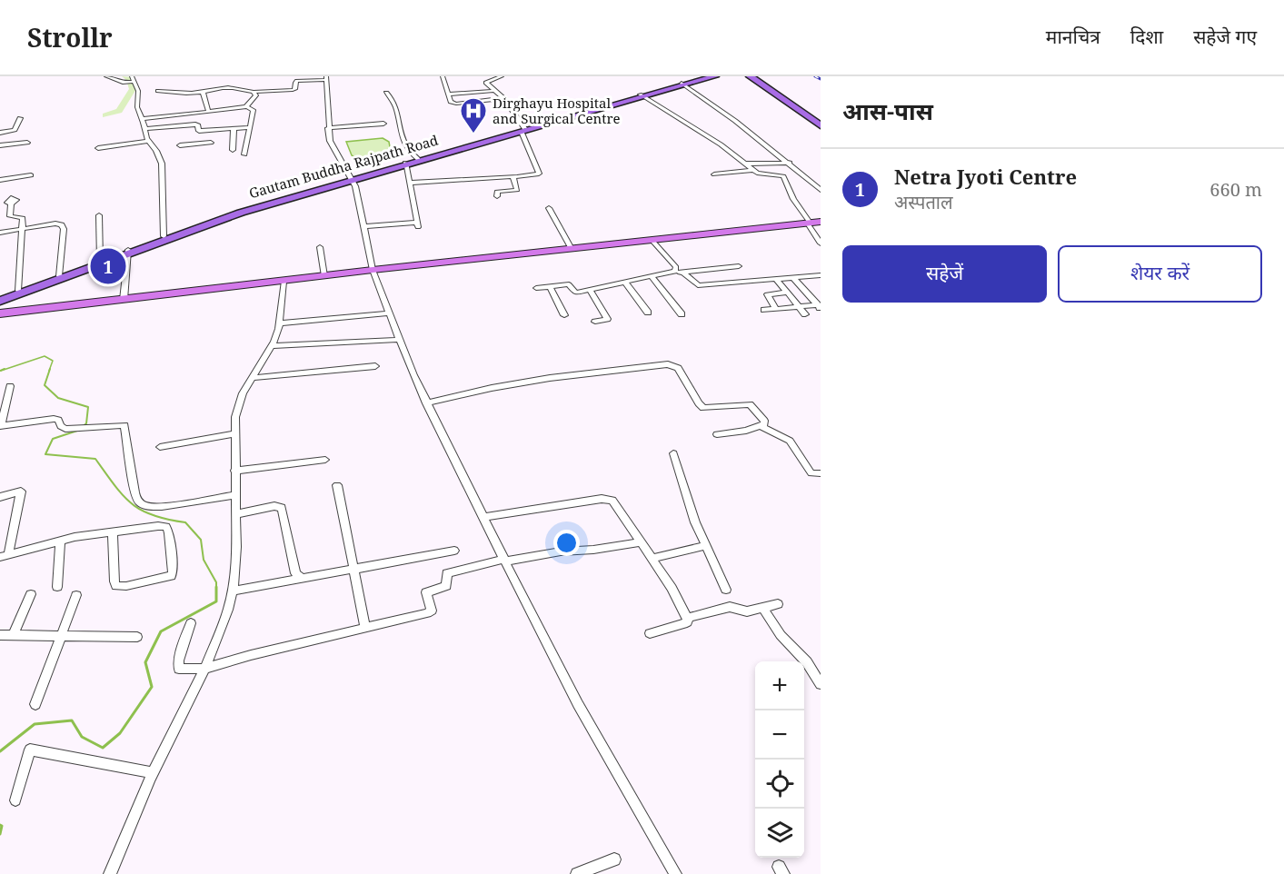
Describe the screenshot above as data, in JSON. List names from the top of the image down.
{
  "streets": {
    "highway": ["Gautam Buddha Rajpath Road"]
  },
  "places": {
    "hospital": ["Dirghayu Hospital and Surgical Centre"]
  },
  "page": {
    "header": "Strollr",
    "nav": ["मानचित्र", "दिशा", "सहेजे गए"],
    "heading": "आस-पास",
    "list": [
      {
        "mark": "1",
        "name": "Netra Jyoti Centre",
        "note": "अस्पताल",
        "value": "660 m"
      }
    ],
    "buttons": ["सहेजें", "शेयर करें"],
    "pins": "1",
    "map_buttons": ["+", "−"]
  }
}
